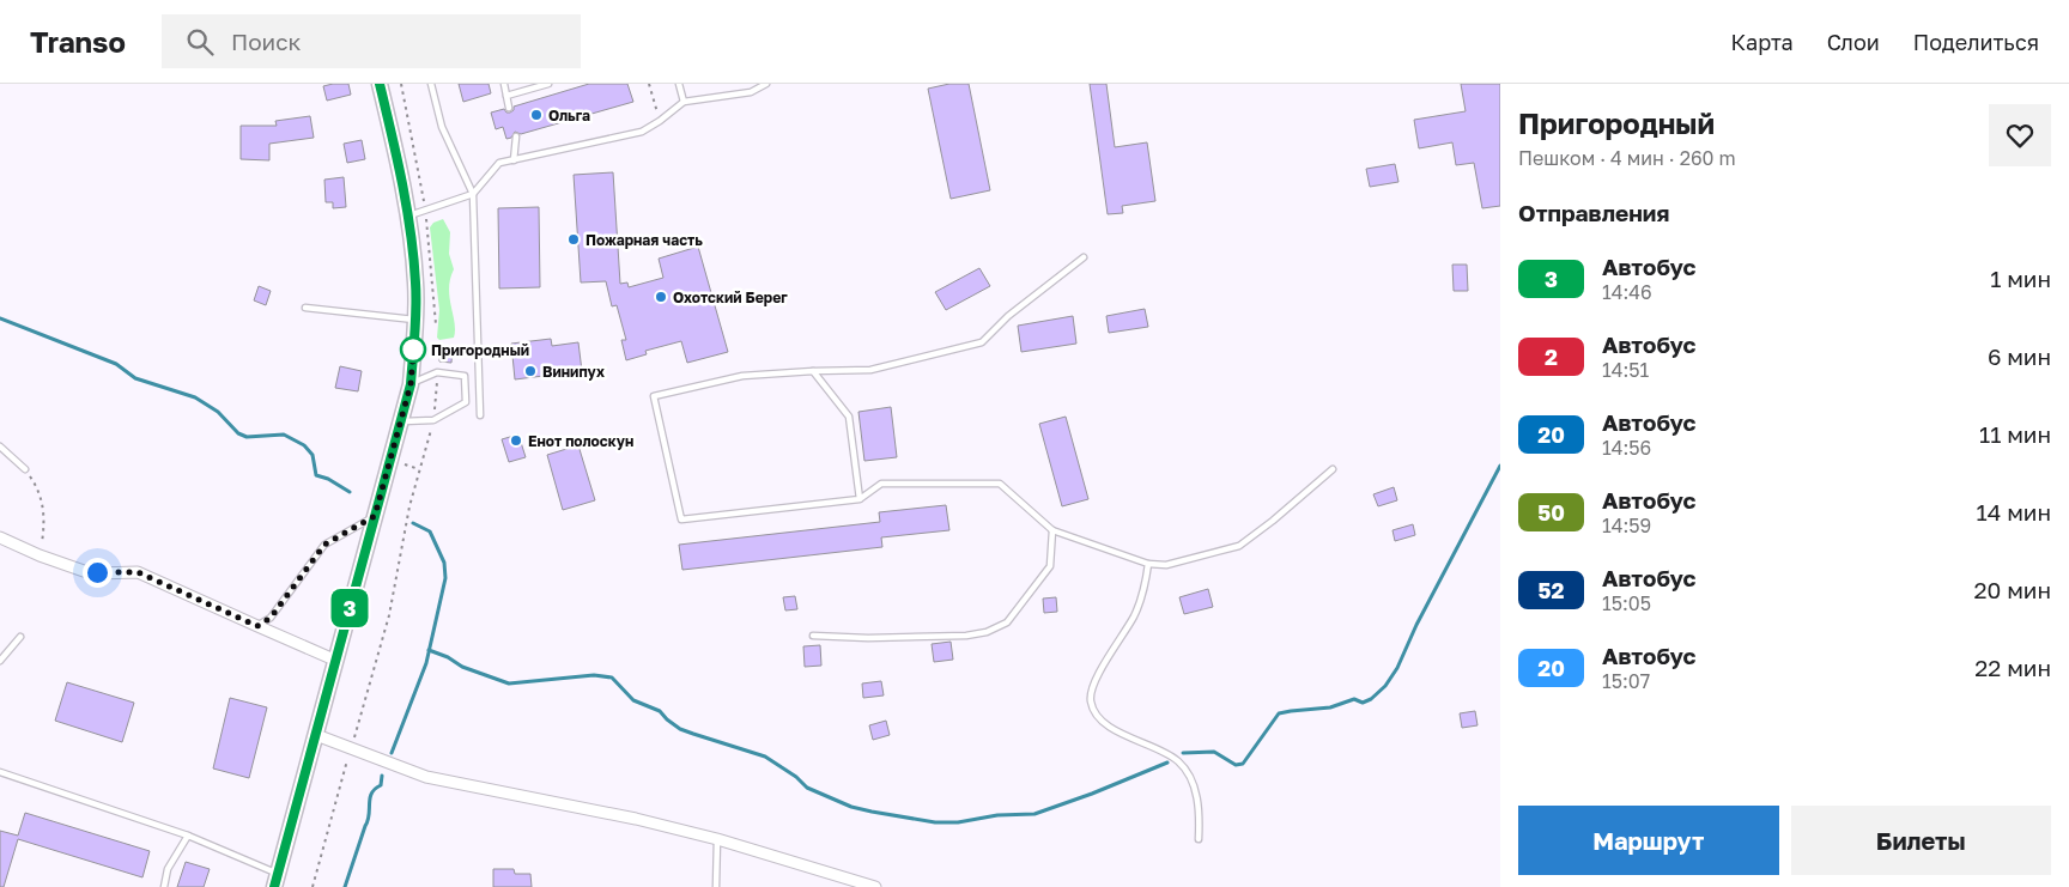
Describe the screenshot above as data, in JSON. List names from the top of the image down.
{
  "places": [
    "Ольга",
    "Пожарная часть",
    "Охотский Берег",
    "Пригородный",
    "Винипух",
    "Енот полоскун"
  ],
  "lines": ["bus line 3"],
  "page": {
    "header": "Transo",
    "search": "Поиск",
    "nav": ["Карта", "Слои", "Поделиться"],
    "on_map": "3",
    "heading": [
      ["Пригородный", "Пешком · 4 мин · 260 m"],
      "Отправления"
    ],
    "list": [
      {
        "mark": "3",
        "name": "Автобус",
        "note": "14:46",
        "value": "1 мин"
      },
      {
        "mark": "2",
        "name": "Автобус",
        "note": "14:51",
        "value": "6 мин"
      },
      {
        "mark": "20",
        "name": "Автобус",
        "note": "14:56",
        "value": "11 мин"
      },
      {
        "mark": "50",
        "name": "Автобус",
        "note": "14:59",
        "value": "14 мин"
      },
      {
        "mark": "52",
        "name": "Автобус",
        "note": "15:05",
        "value": "20 мин"
      },
      {
        "mark": "20",
        "name": "Автобус",
        "note": "15:07",
        "value": "22 мин"
      }
    ],
    "buttons": ["Маршрут", "Билеты"]
  }
}
